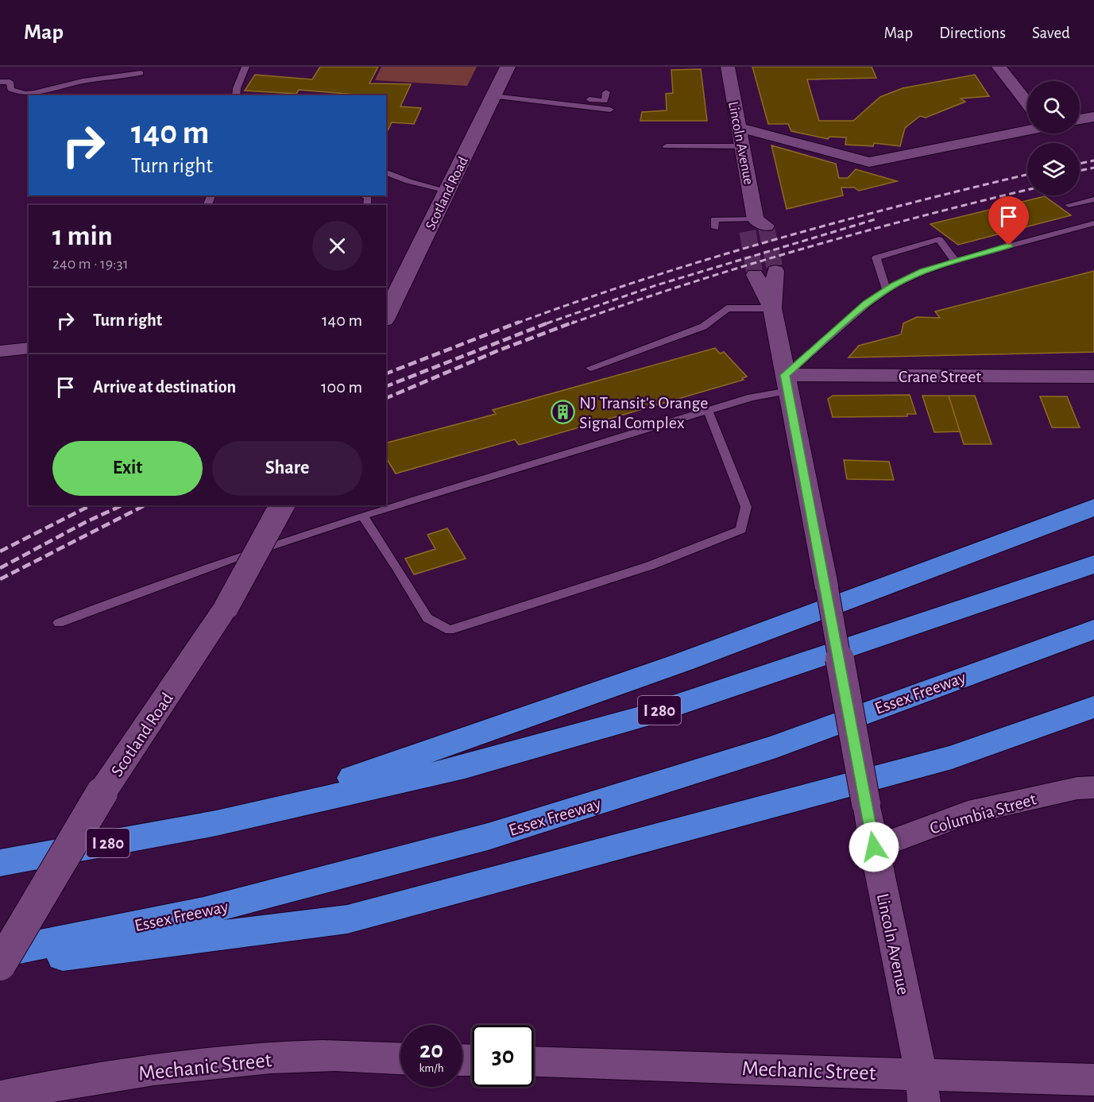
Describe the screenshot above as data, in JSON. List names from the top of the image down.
{
  "streets": {
    "highway": ["Essex Freeway", "I 280"],
    "main road": ["Scotland Road"],
    "street": [
      "Lincoln Avenue",
      "Crane Street",
      "Columbia Street",
      "Mechanic Street"
    ]
  },
  "crossings": [
    ["Lincoln Avenue", "Crane Street"],
    ["Lincoln Avenue", "Columbia Street"],
    ["Lincoln Avenue", "Mechanic Street"]
  ],
  "places": {
    "building": ["NJ Transit's Orange Signal Complex"]
  },
  "page": {
    "header": "Map",
    "nav": ["Map", "Directions", "Saved"],
    "turn": ["140 m", "Turn right"],
    "heading": ["1 min", "240 m · 19:31"],
    "list": [
      {
        "name": "Turn right",
        "value": "140 m"
      },
      {
        "name": "Arrive at destination",
        "value": "100 m"
      }
    ],
    "buttons": ["Exit", "Share"],
    "speed": "20 km/h",
    "limit": "30"
  }
}
